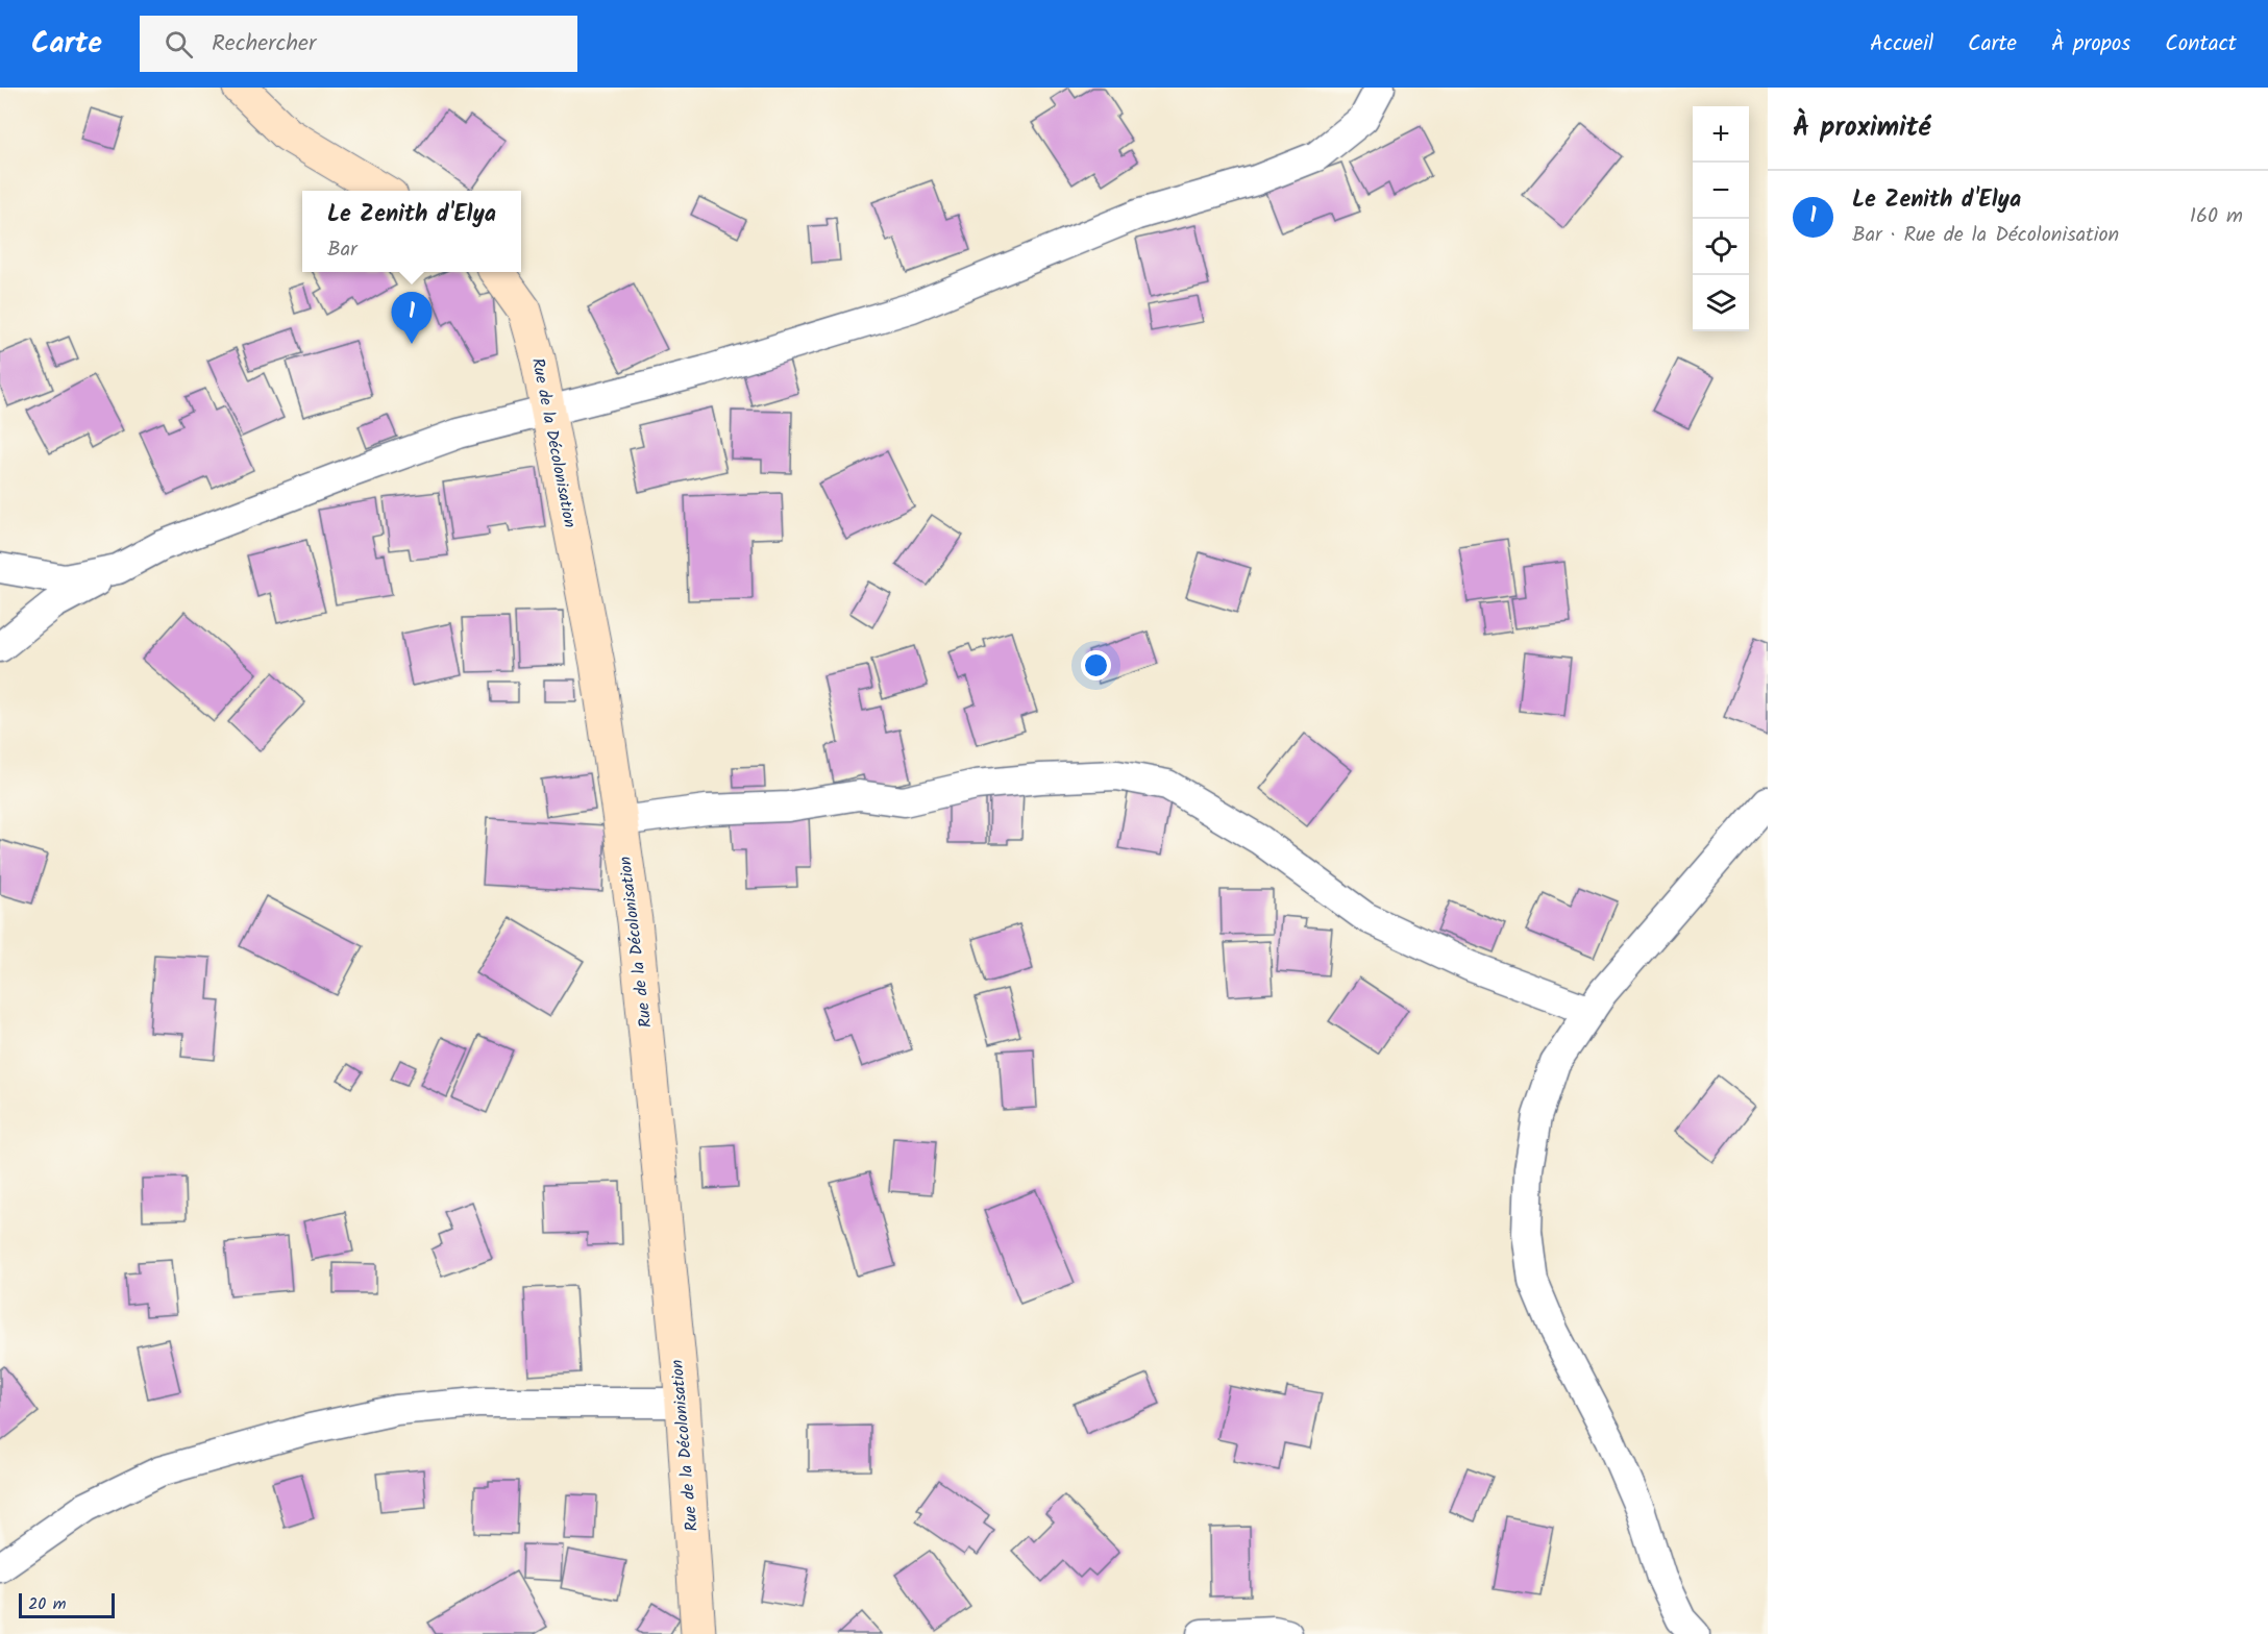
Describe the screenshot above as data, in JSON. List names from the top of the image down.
{
  "streets": {
    "street": ["Rue de la Décolonisation"]
  },
  "scale_bar": "20 m",
  "page": {
    "header": "Carte",
    "search": "Rechercher",
    "nav": [
      "Accueil",
      "Carte",
      "À propos",
      "Contact"
    ],
    "heading": "À proximité",
    "map_buttons": ["+", "−"],
    "list": [
      {
        "mark": "1",
        "name": "Le Zenith d'Elya",
        "note": "Bar · Rue de la Décolonisation",
        "value": "160 m"
      }
    ],
    "popup": ["Le Zenith d'Elya", "Bar"],
    "pins": "1",
    "scale": "20 m"
  }
}
